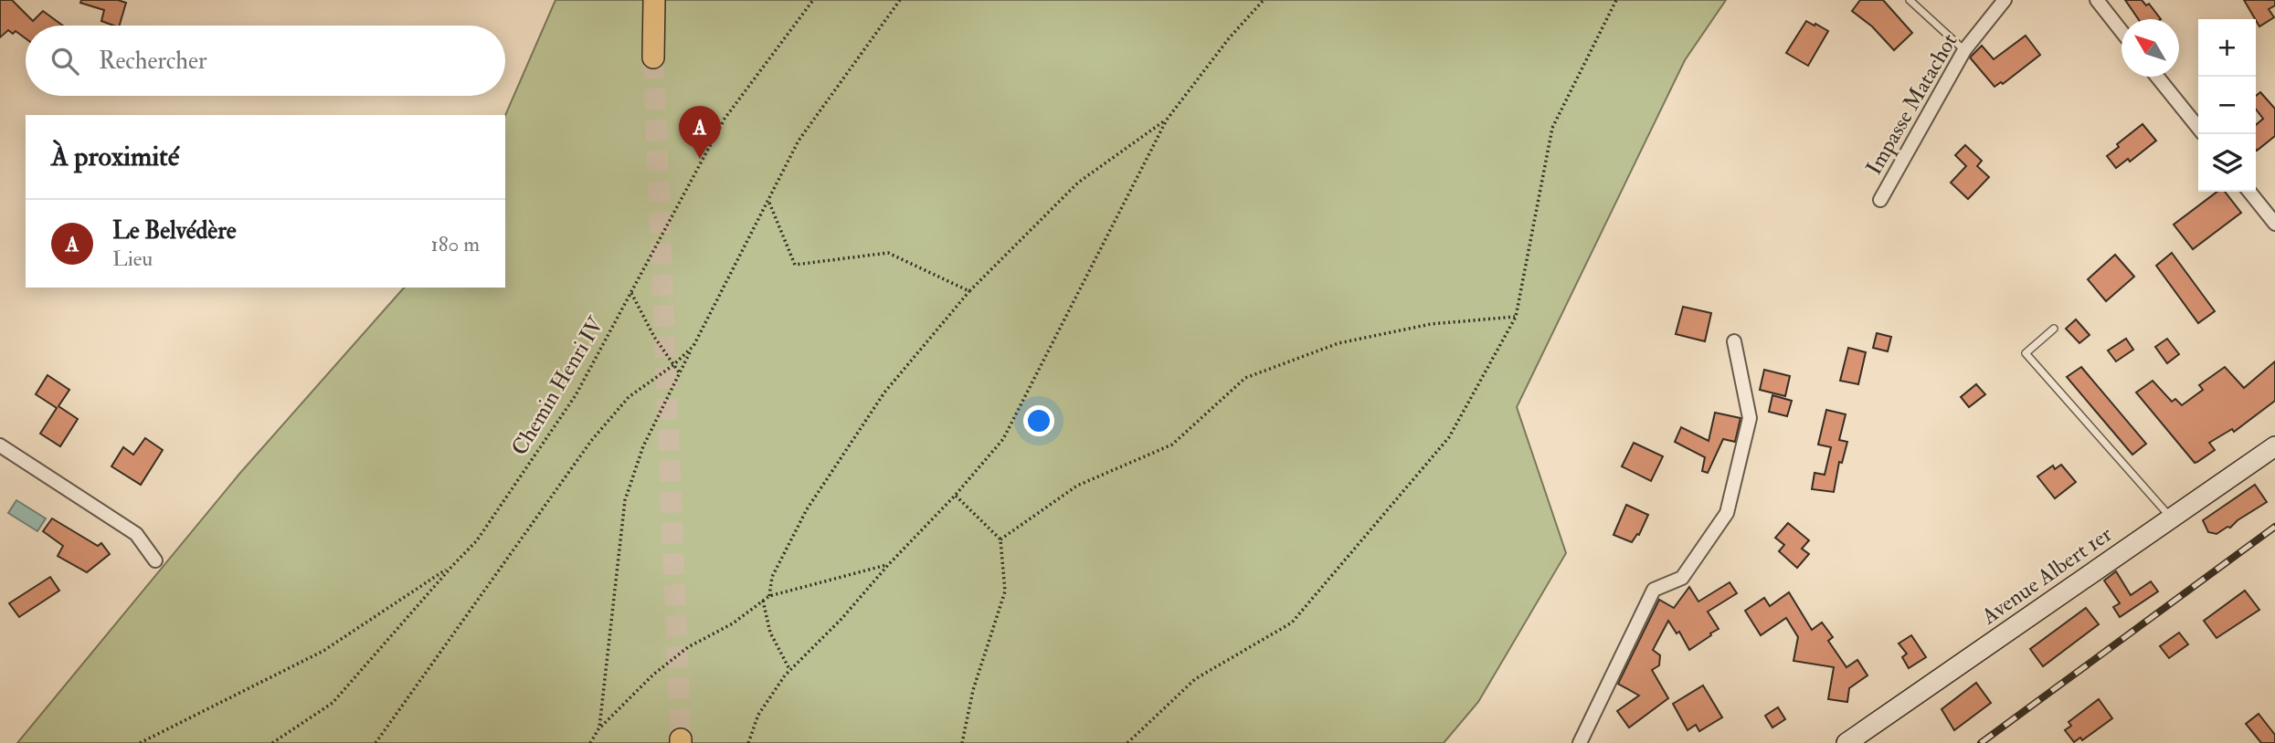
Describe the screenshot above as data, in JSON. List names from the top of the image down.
{
  "streets": {
    "main road": ["Avenue Albert 1er"],
    "street": ["Impasse Matachot"],
    "path": ["Chemin Henri IV"]
  },
  "north": "top left",
  "page": {
    "map_buttons": ["+", "−"],
    "search": "Rechercher",
    "pins": "A",
    "heading": "À proximité",
    "list": [
      {
        "mark": "A",
        "name": "Le Belvédère",
        "note": "Lieu",
        "value": "180 m"
      }
    ]
  }
}
